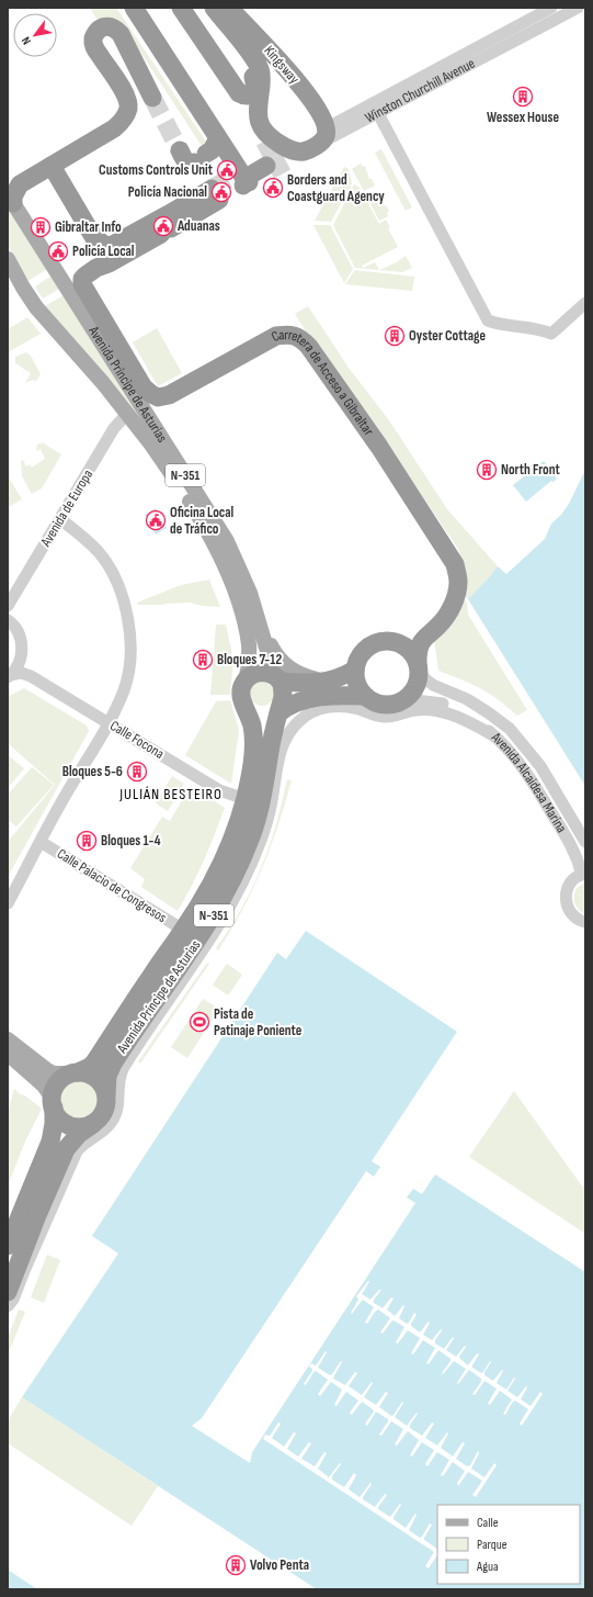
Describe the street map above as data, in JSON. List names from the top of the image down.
{
  "streets": {
    "highway": [
      "Kingsway",
      "Winston Churchill Avenue",
      "Avenida Príncipe de Asturias",
      "Carretera de Acceso a Gibraltar",
      "N-351"
    ],
    "street": [
      "Avenida de Europa",
      "Calle Focona",
      "Avenida Alcaidesa Marina",
      "Calle Palacio de Congresos"
    ]
  },
  "crossings": [
    ["Kingsway", "Winston Churchill Avenue"],
    ["Avenida Príncipe de Asturias", "N-351"],
    ["Avenida Príncipe de Asturias", "Avenida de Europa"],
    ["Avenida Príncipe de Asturias", "Calle Focona"],
    ["Avenida Príncipe de Asturias", "Calle Palacio de Congresos"],
    ["Carretera de Acceso a Gibraltar", "Avenida Alcaidesa Marina"]
  ],
  "districts": ["JULIÁN BESTEIRO"],
  "places": {
    "building": [
      "Wessex House",
      "Gibraltar Info",
      "Oyster Cottage",
      "North Front",
      "Bloques 7-12",
      "Bloques 5-6",
      "Bloques 1-4",
      "Volvo Penta"
    ],
    "public building": [
      "Customs Controls Unit",
      "Borders and Coastguard Agency",
      "Policía Nacional",
      "Aduanas",
      "Policía Local",
      "Oficina Local de Tráfico"
    ],
    "sports": ["Pista de Patinaje Poniente"]
  },
  "legend": ["Calle", "Parque", "Agua"],
  "north": "bottom left"
}
